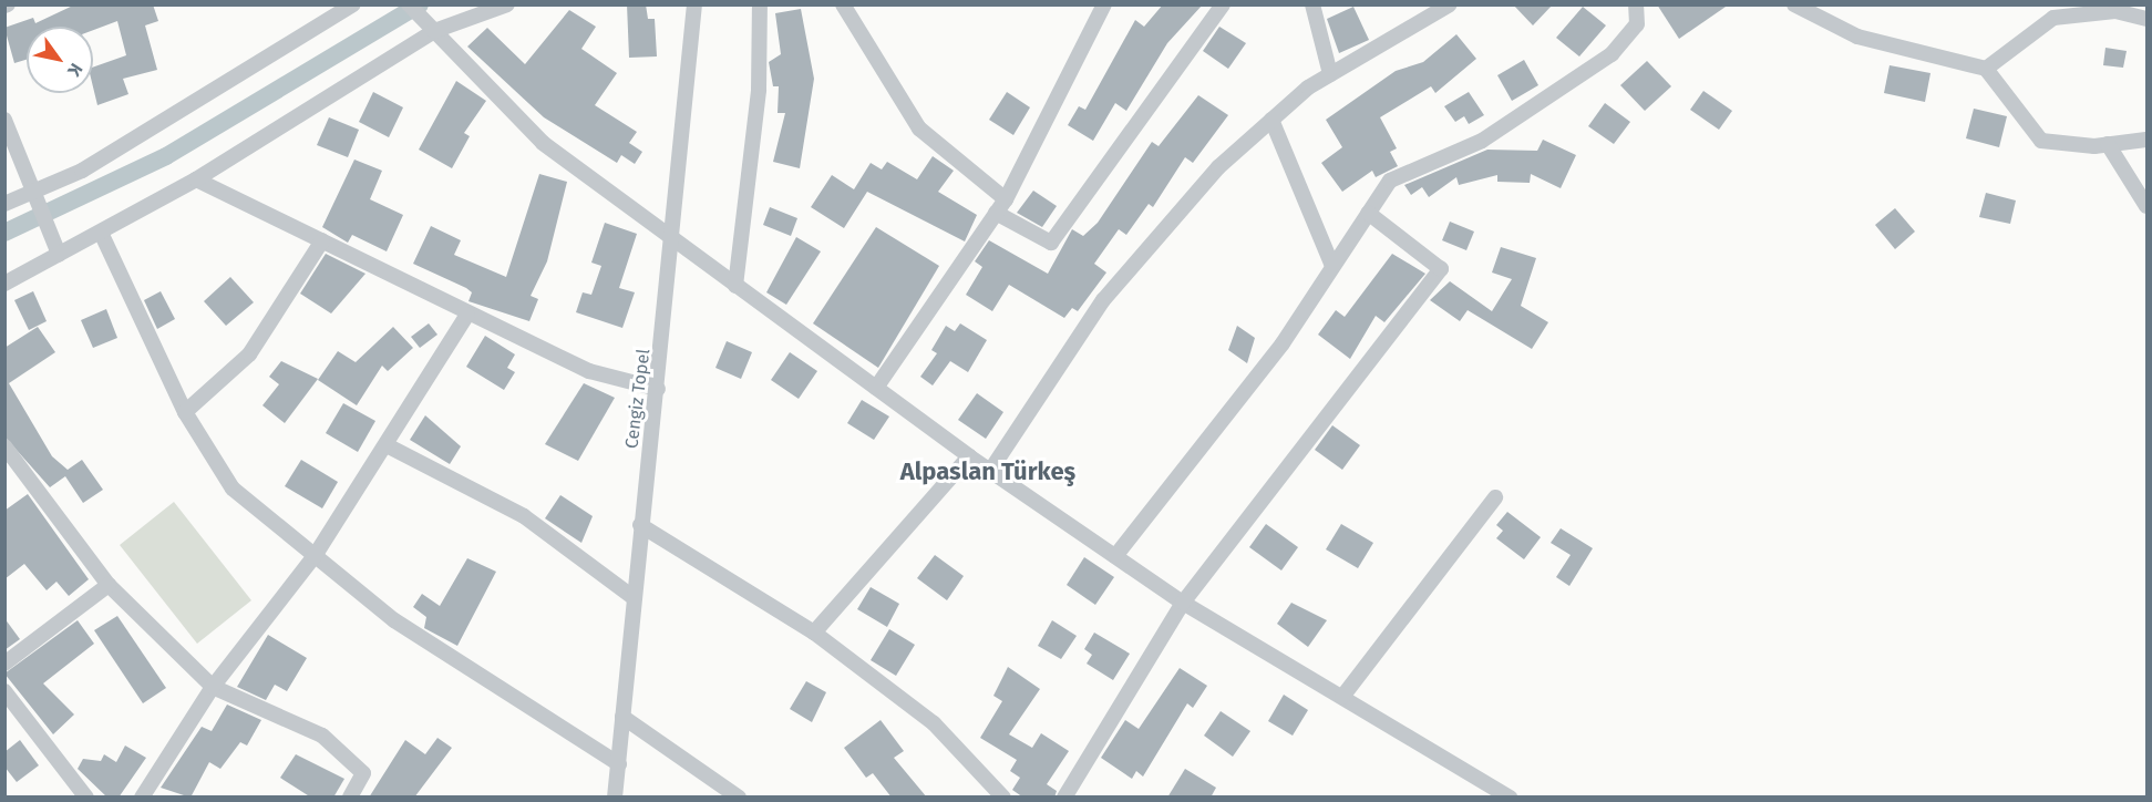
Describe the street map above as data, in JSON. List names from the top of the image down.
{
  "streets": {
    "street": ["Cengiz Topel"]
  },
  "districts": ["Alpaslan Türkeş"],
  "north": "bottom right"
}
